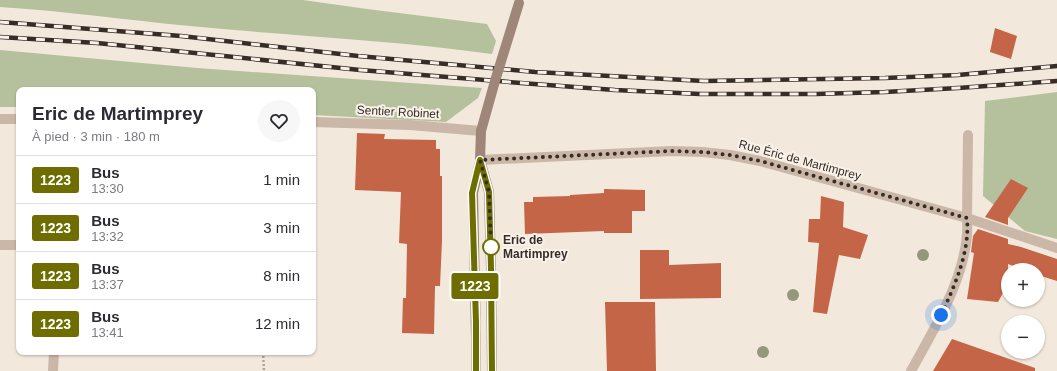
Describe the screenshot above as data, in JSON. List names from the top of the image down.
{
  "streets": {
    "street": ["Sentier Robinet", "Rue Éric de Martimprey"]
  },
  "places": ["Eric de Martimprey"],
  "lines": ["bus line 1223"],
  "page": {
    "on_map": "1223",
    "heading": ["Eric de Martimprey", "À pied · 3 min · 180 m"],
    "list": [
      {
        "mark": "1223",
        "name": "Bus",
        "note": "13:30",
        "value": "1 min"
      },
      {
        "mark": "1223",
        "name": "Bus",
        "note": "13:32",
        "value": "3 min"
      },
      {
        "mark": "1223",
        "name": "Bus",
        "note": "13:37",
        "value": "8 min"
      },
      {
        "mark": "1223",
        "name": "Bus",
        "note": "13:41",
        "value": "12 min"
      }
    ],
    "map_buttons": ["+", "−"]
  }
}
